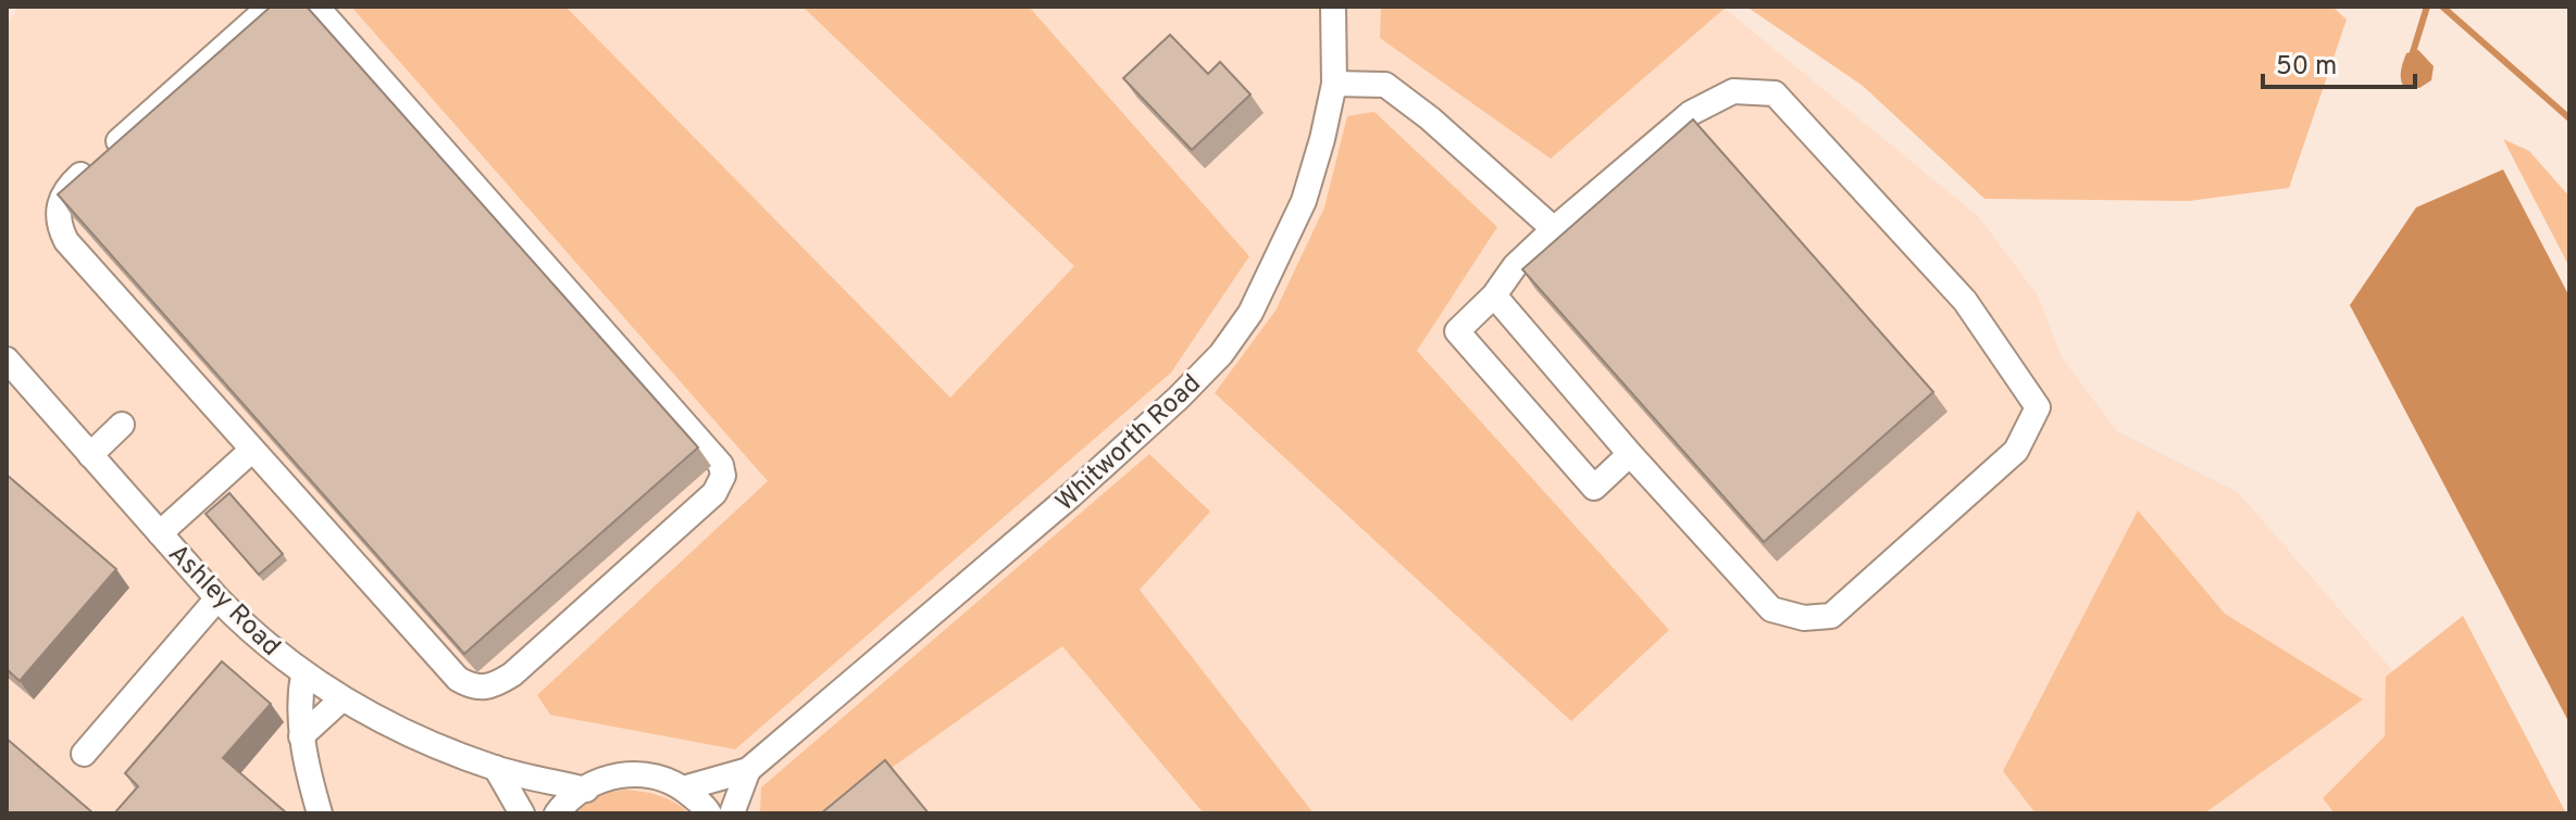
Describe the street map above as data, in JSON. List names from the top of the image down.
{
  "streets": {
    "street": ["Whitworth Road", "Ashley Road"]
  },
  "scale_bar": "50 m"
}
